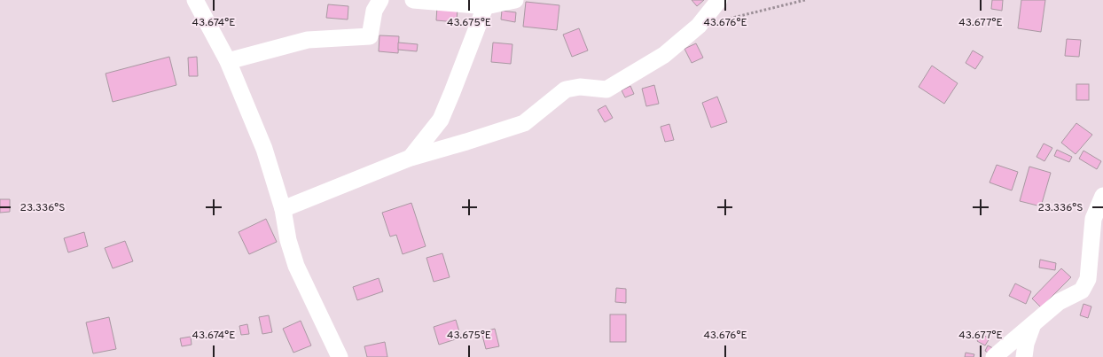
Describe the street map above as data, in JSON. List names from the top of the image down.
{
  "coordinates": [
    "43.674°E",
    "43.675°E",
    "43.676°E",
    "43.677°E",
    "23.336°S"
  ]
}
